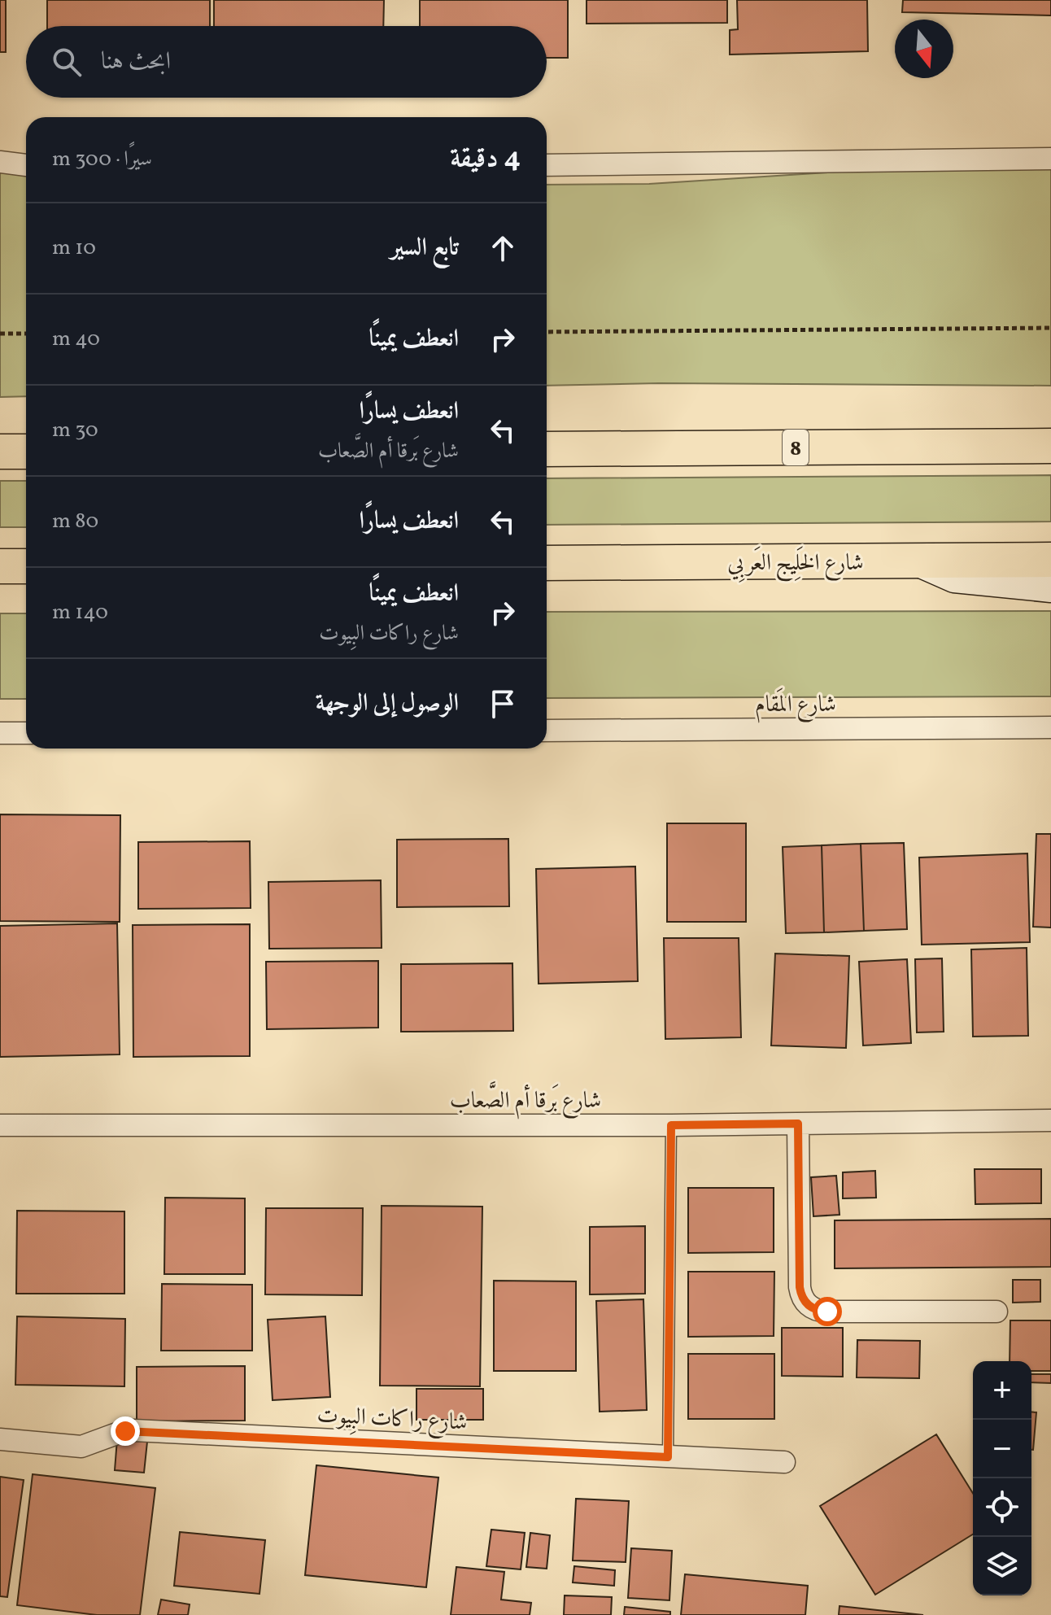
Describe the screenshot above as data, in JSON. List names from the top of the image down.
{
  "streets": {
    "highway": ["8", "شارع الخَلِيج العَربِي"],
    "street": ["شارع المَقام", "شارع بَرقا أم الصَّعاب", "شارع راكات البِيوت"]
  },
  "north": "bottom",
  "page": {
    "search": "ابحث هنا",
    "heading": ["4 دقيقة", "سيرًا · 300 m"],
    "list": [
      ["تابع السير", "10 m"],
      ["انعطف يمينًا", "40 m"],
      ["انعطف يسارًا", "شارع بَرقا أم الصَّعاب", "30 m"],
      ["انعطف يسارًا", "80 m"],
      ["انعطف يمينًا", "شارع راكات البِيوت", "140 m"],
      "الوصول إلى الوجهة"
    ],
    "map_buttons": ["+", "−"]
  }
}
